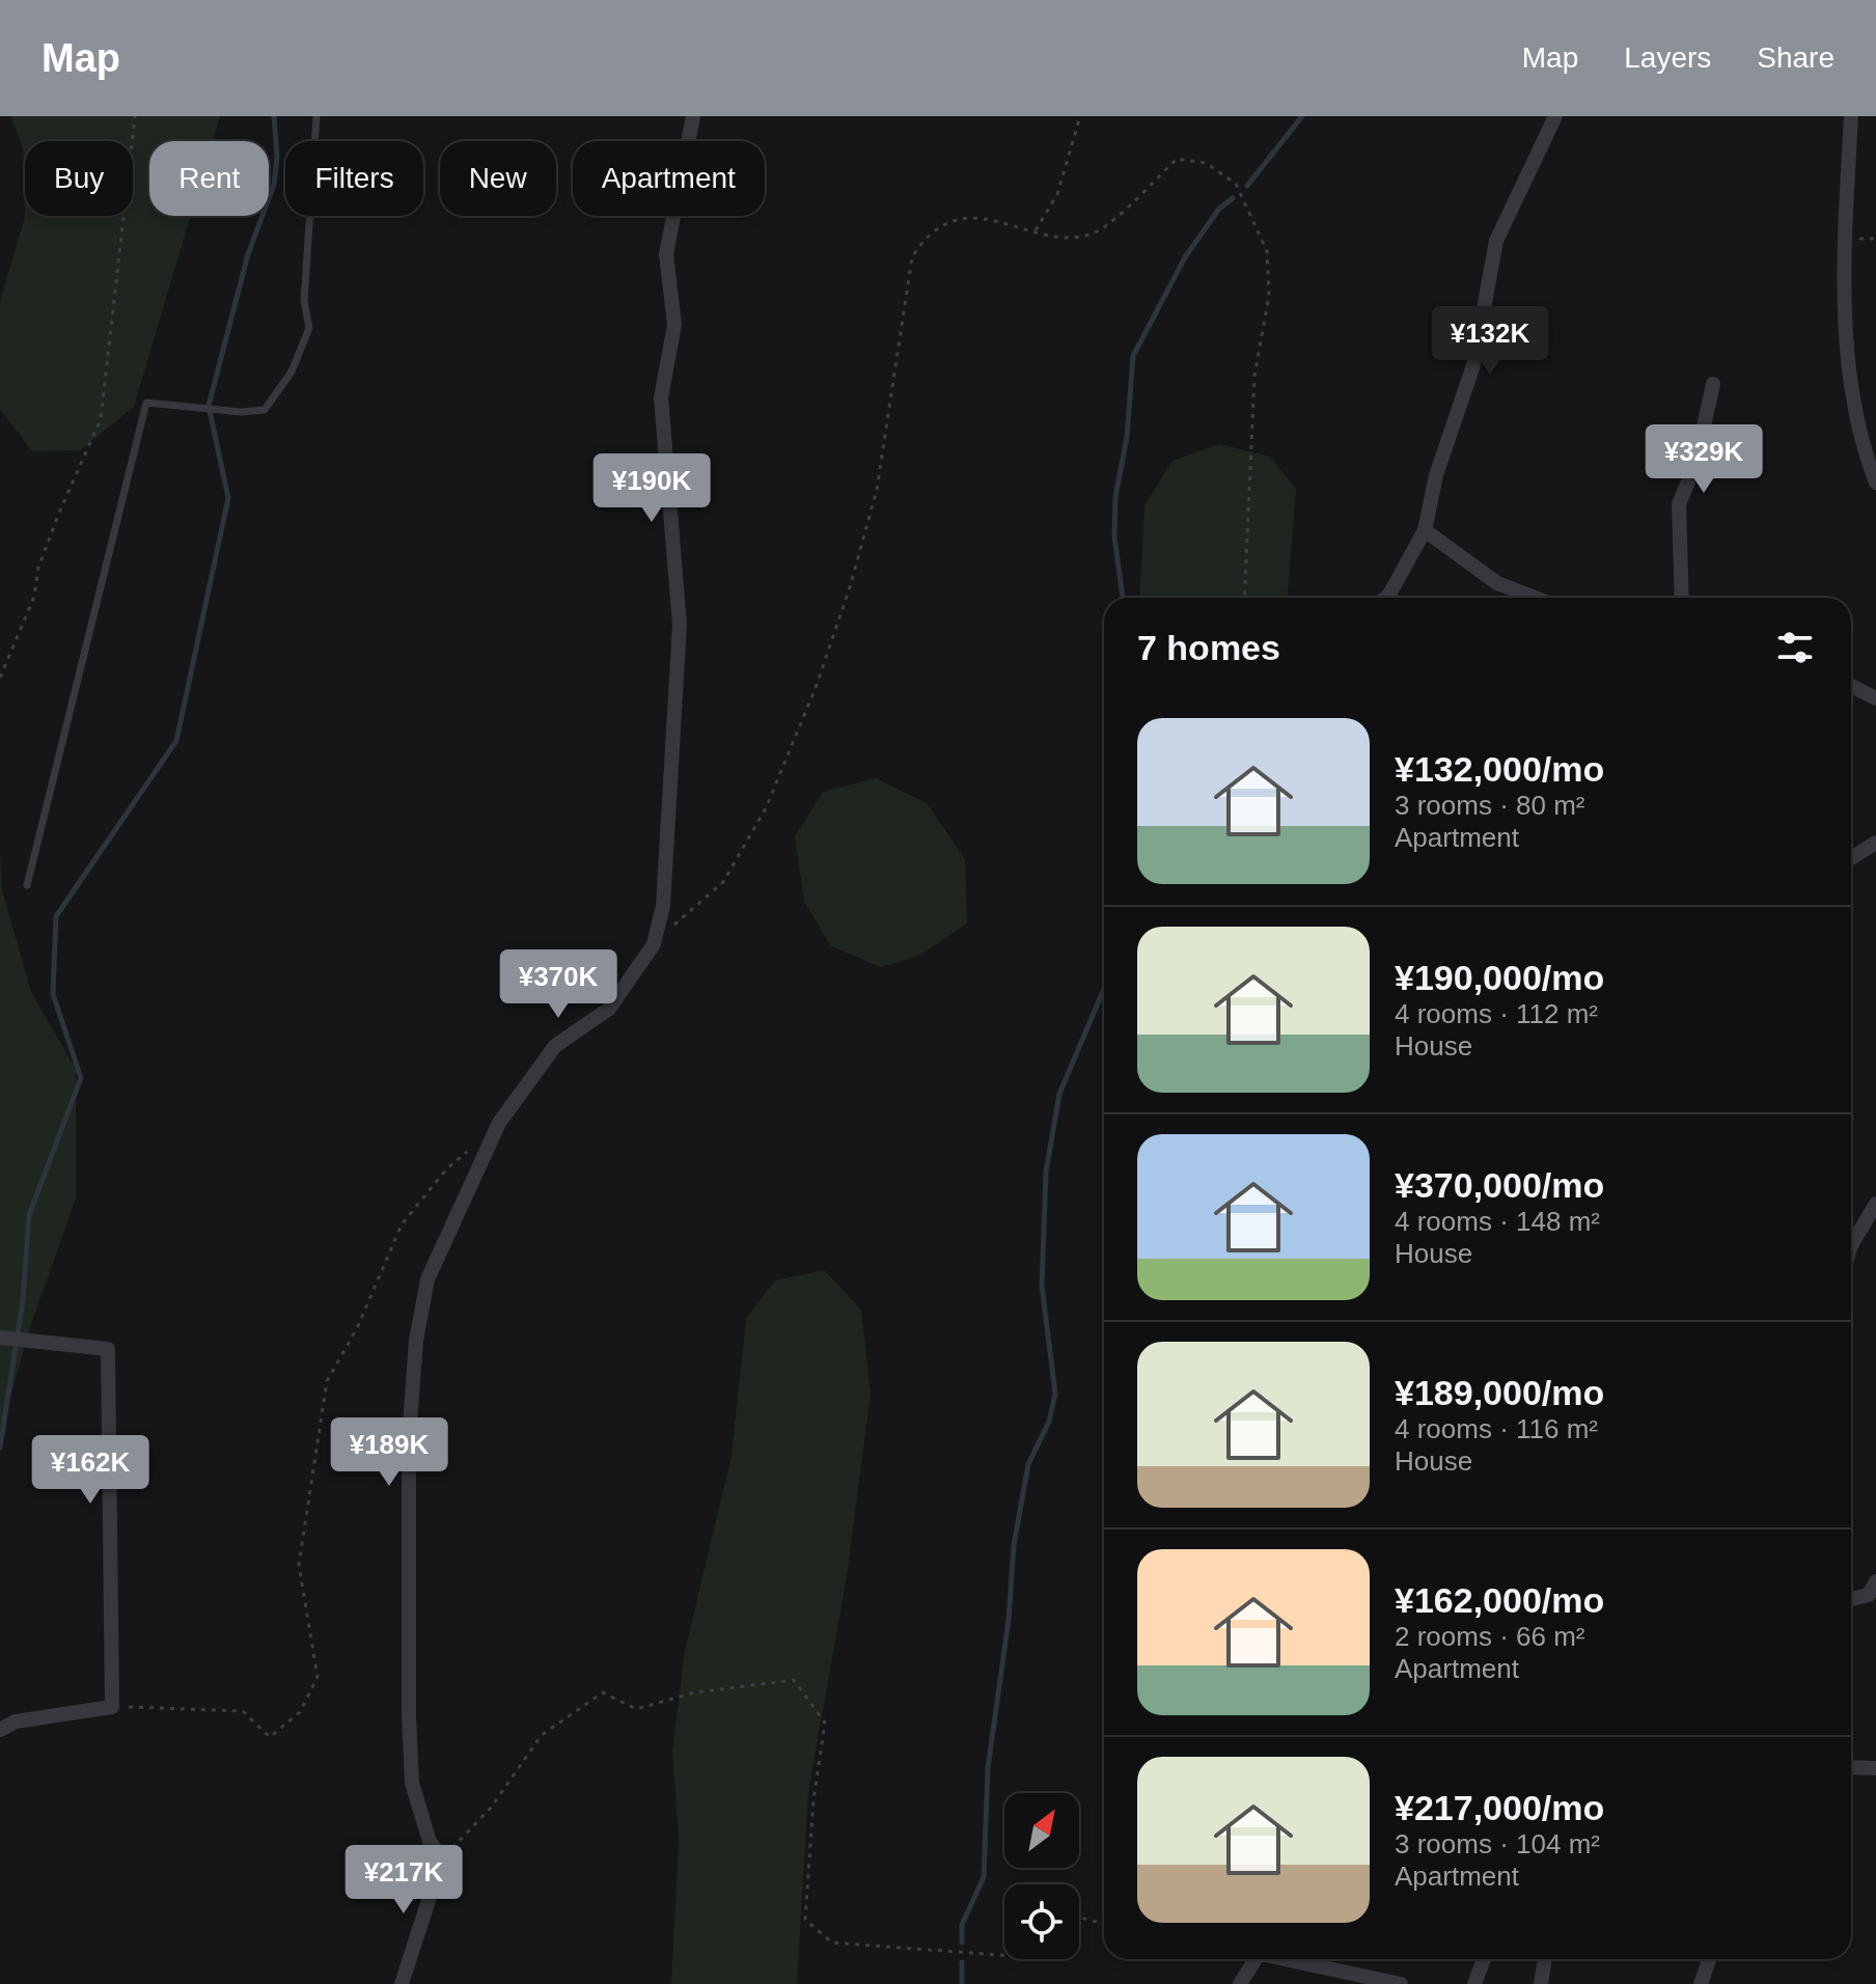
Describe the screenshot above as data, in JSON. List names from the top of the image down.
{
  "north": "top right",
  "page": {
    "header": "Map",
    "nav": ["Map", "Layers", "Share"],
    "chip": [
      "Buy",
      "Rent",
      "Filters",
      "New",
      "Apartment"
    ],
    "price": [
      "¥132K",
      "¥329K",
      "¥190K",
      "¥370K",
      "¥189K",
      "¥162K",
      "¥217K"
    ],
    "heading": "7 homes",
    "list": [
      {
        "name": "¥132,000/mo",
        "note": "3 rooms · 80 m² · Apartment"
      },
      {
        "name": "¥190,000/mo",
        "note": "4 rooms · 112 m² · House"
      },
      {
        "name": "¥370,000/mo",
        "note": "4 rooms · 148 m² · House"
      },
      {
        "name": "¥189,000/mo",
        "note": "4 rooms · 116 m² · House"
      },
      {
        "name": "¥162,000/mo",
        "note": "2 rooms · 66 m² · Apartment"
      },
      {
        "name": "¥217,000/mo",
        "note": "3 rooms · 104 m² · Apartment"
      }
    ]
  }
}
